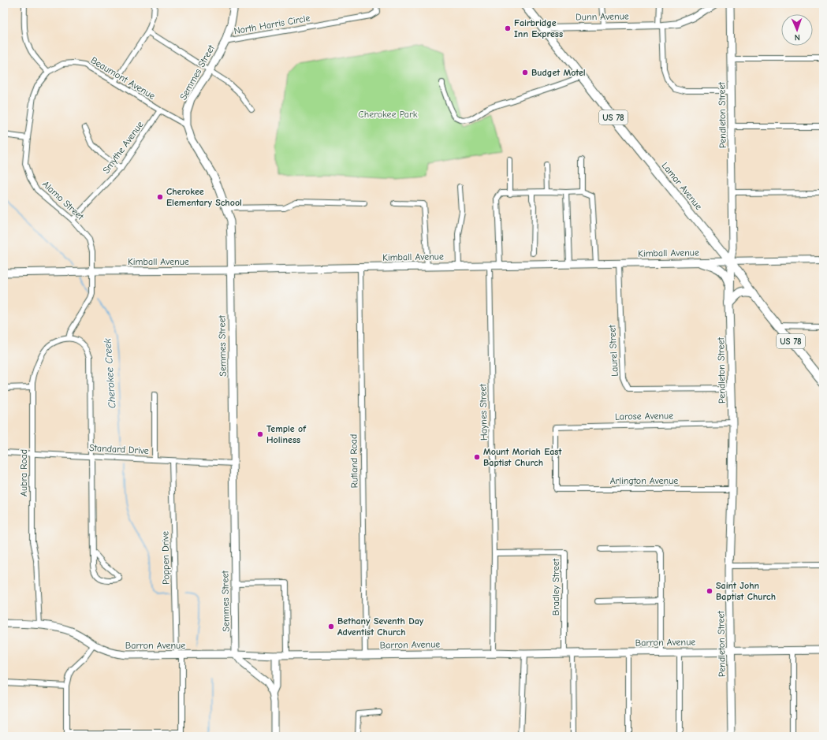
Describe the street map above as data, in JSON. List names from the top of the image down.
{
  "streets": {
    "main road": [
      "Semmes Street",
      "Pendleton Street",
      "US 78",
      "Lamar Avenue",
      "Kimball Avenue",
      "Barron Avenue"
    ],
    "street": [
      "Dunn Avenue",
      "North Harris Circle",
      "Beaumont Avenue",
      "Smythe Avenue",
      "Alamo Street",
      "Laurel Street",
      "Haynes Street",
      "Larose Avenue",
      "Standard Drive",
      "Rutland Road",
      "Aubra Road",
      "Arlington Avenue",
      "Poppen Drive",
      "Bradley Street"
    ]
  },
  "crossings": [
    ["Dunn Avenue", "Lamar Avenue"],
    ["North Harris Circle", "Semmes Street"],
    ["Semmes Street", "Beaumont Avenue"],
    ["Semmes Street", "Kimball Avenue"],
    ["Semmes Street", "Standard Drive"],
    ["Semmes Street", "Barron Avenue"],
    ["Beaumont Avenue", "Smythe Avenue"],
    ["Beaumont Avenue", "Alamo Street"],
    ["Pendleton Street", "Lamar Avenue"],
    ["Pendleton Street", "Kimball Avenue"],
    ["Pendleton Street", "Laurel Street"],
    ["Pendleton Street", "Larose Avenue"],
    ["Pendleton Street", "Arlington Avenue"],
    ["Pendleton Street", "Barron Avenue"],
    ["Smythe Avenue", "Alamo Street"],
    ["Lamar Avenue", "Kimball Avenue"],
    ["Alamo Street", "Kimball Avenue"],
    ["Alamo Street", "Aubra Road"],
    ["Kimball Avenue", "Laurel Street"],
    ["Kimball Avenue", "Haynes Street"],
    ["Kimball Avenue", "Rutland Road"],
    ["Haynes Street", "Bradley Street"],
    ["Haynes Street", "Barron Avenue"],
    ["Larose Avenue", "Arlington Avenue"],
    ["Standard Drive", "Aubra Road"],
    ["Standard Drive", "Poppen Drive"],
    ["Rutland Road", "Barron Avenue"],
    ["Aubra Road", "Barron Avenue"],
    ["Poppen Drive", "Barron Avenue"],
    ["Bradley Street", "Barron Avenue"]
  ],
  "water": ["Cherokee Creek"],
  "parks": ["Cherokee Park"],
  "places": [
    "Fairbridge Inn Express",
    "Budget Motel",
    "Cherokee Elementary School",
    "Temple of Holiness",
    "Mount Moriah East Baptist Church",
    "Saint John Baptist Church",
    "Bethany Seventh Day Adventist Church"
  ],
  "north": "bottom"
}
